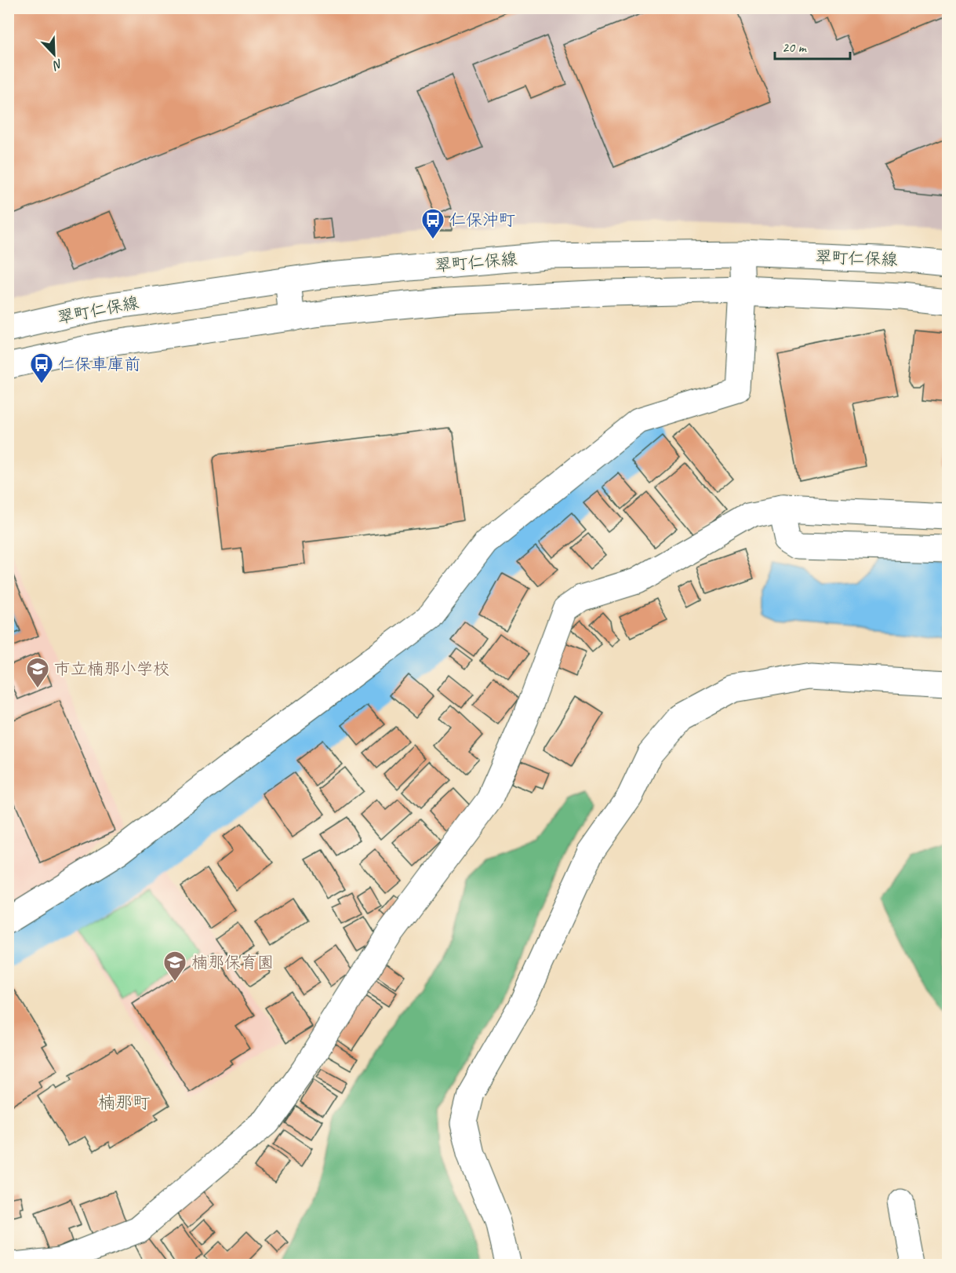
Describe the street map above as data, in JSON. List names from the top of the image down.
{
  "streets": {
    "street": ["翠町仁保線"]
  },
  "districts": ["楠那町"],
  "places": {
    "bus stop": ["仁保沖町", "仁保車庫前"],
    "school or university": ["市立楠那小学校", "楠那保育園"]
  },
  "scale_bar": "20 m",
  "north": "bottom right"
}
